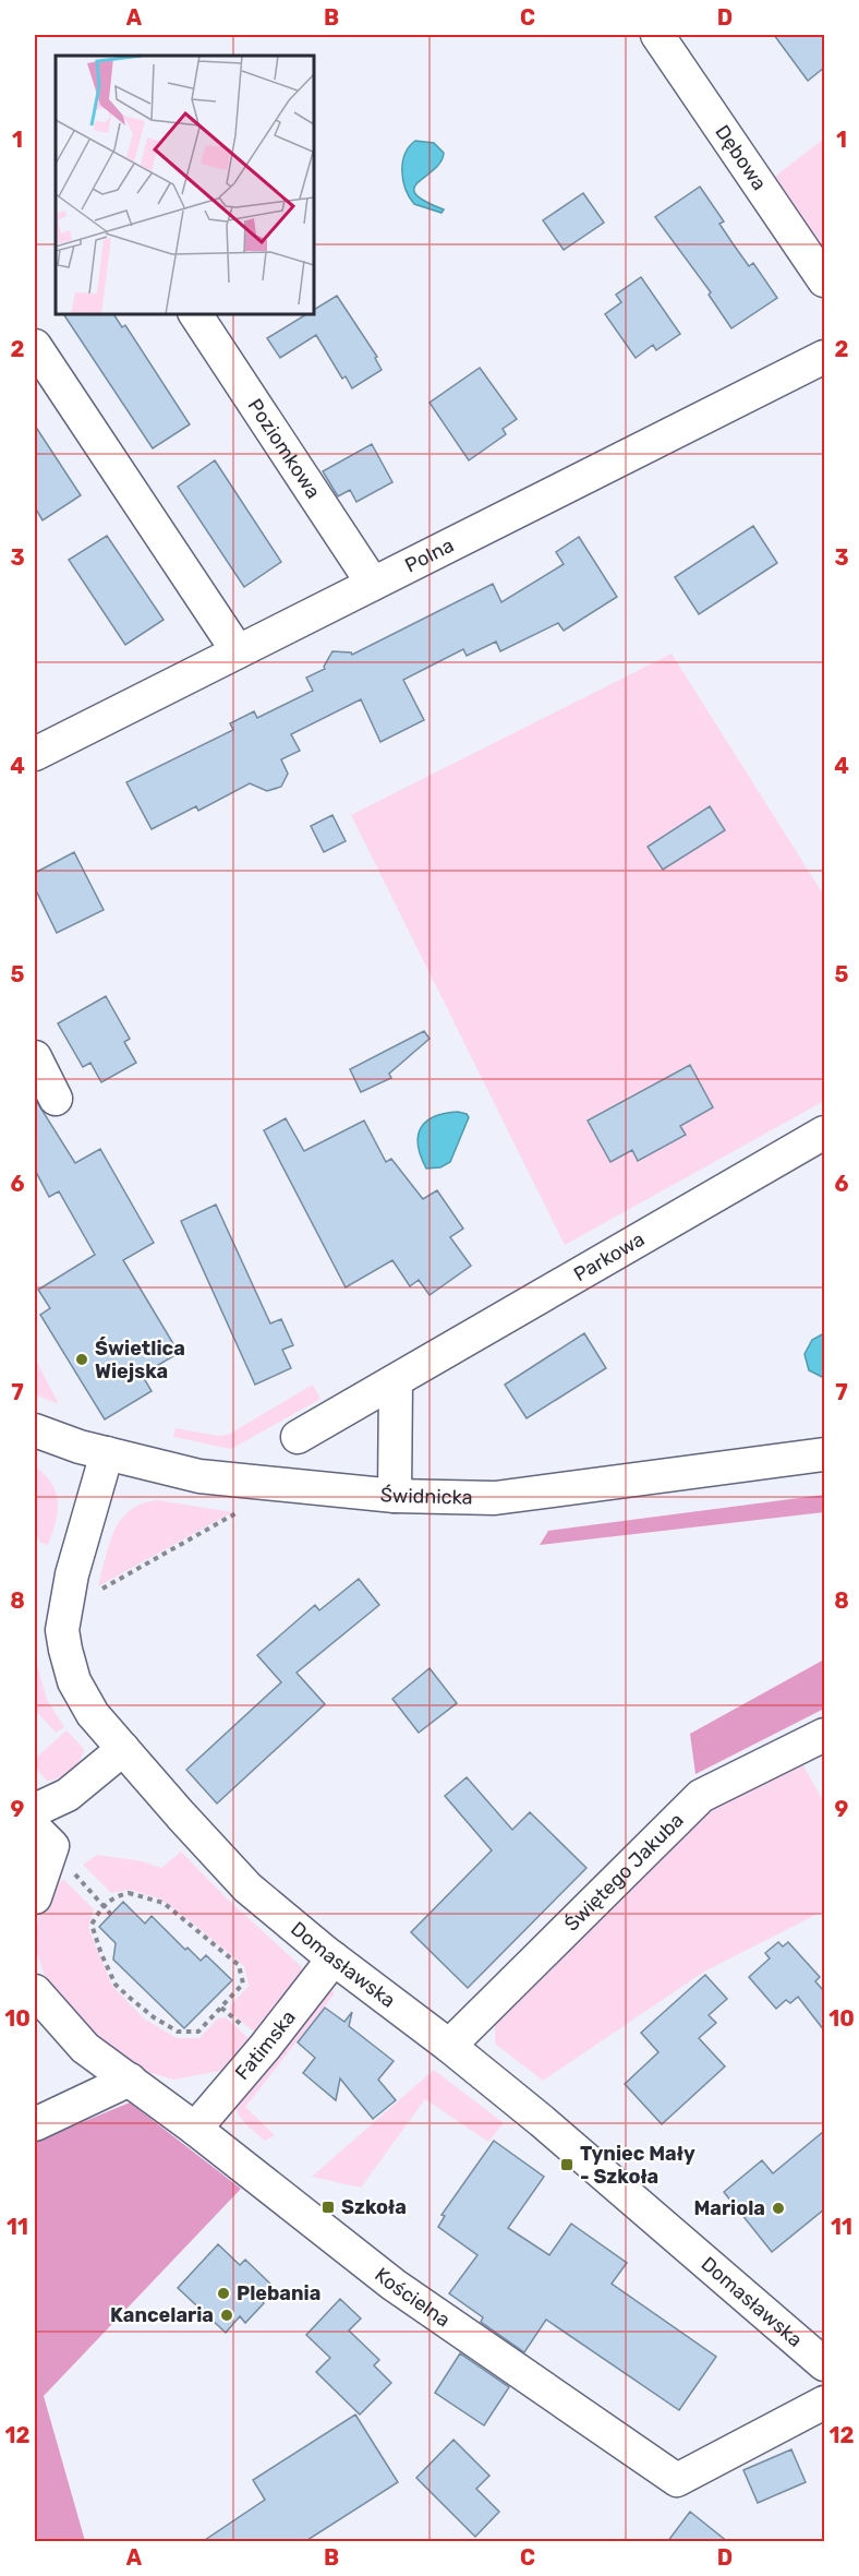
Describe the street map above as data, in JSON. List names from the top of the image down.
{
  "streets": {
    "street": [
      "Dębowa",
      "Poziomkowa",
      "Polna",
      "Parkowa",
      "Świdnicka",
      "Świętego Jakuba",
      "Domasławska",
      "Fatimska",
      "Kościelna"
    ]
  },
  "crossings": [
    ["Poziomkowa", "Polna"],
    ["Świdnicka", "Domasławska"],
    ["Świętego Jakuba", "Domasławska"],
    ["Domasławska", "Fatimska"],
    ["Fatimska", "Kościelna"]
  ],
  "places": {
    "other": [
      "Świetlica Wiejska",
      "Mariola",
      "Plebania",
      "Kancelaria"
    ],
    "transit": ["Tyniec Mały - Szkoła", "Szkoła"]
  },
  "grid": {
    "columns": [
      "A",
      "B",
      "C",
      "D"
    ],
    "rows": [
      "1",
      "2",
      "3",
      "4",
      "5",
      "6",
      "7",
      "8",
      "9",
      "10",
      "11",
      "12"
    ]
  }
}
